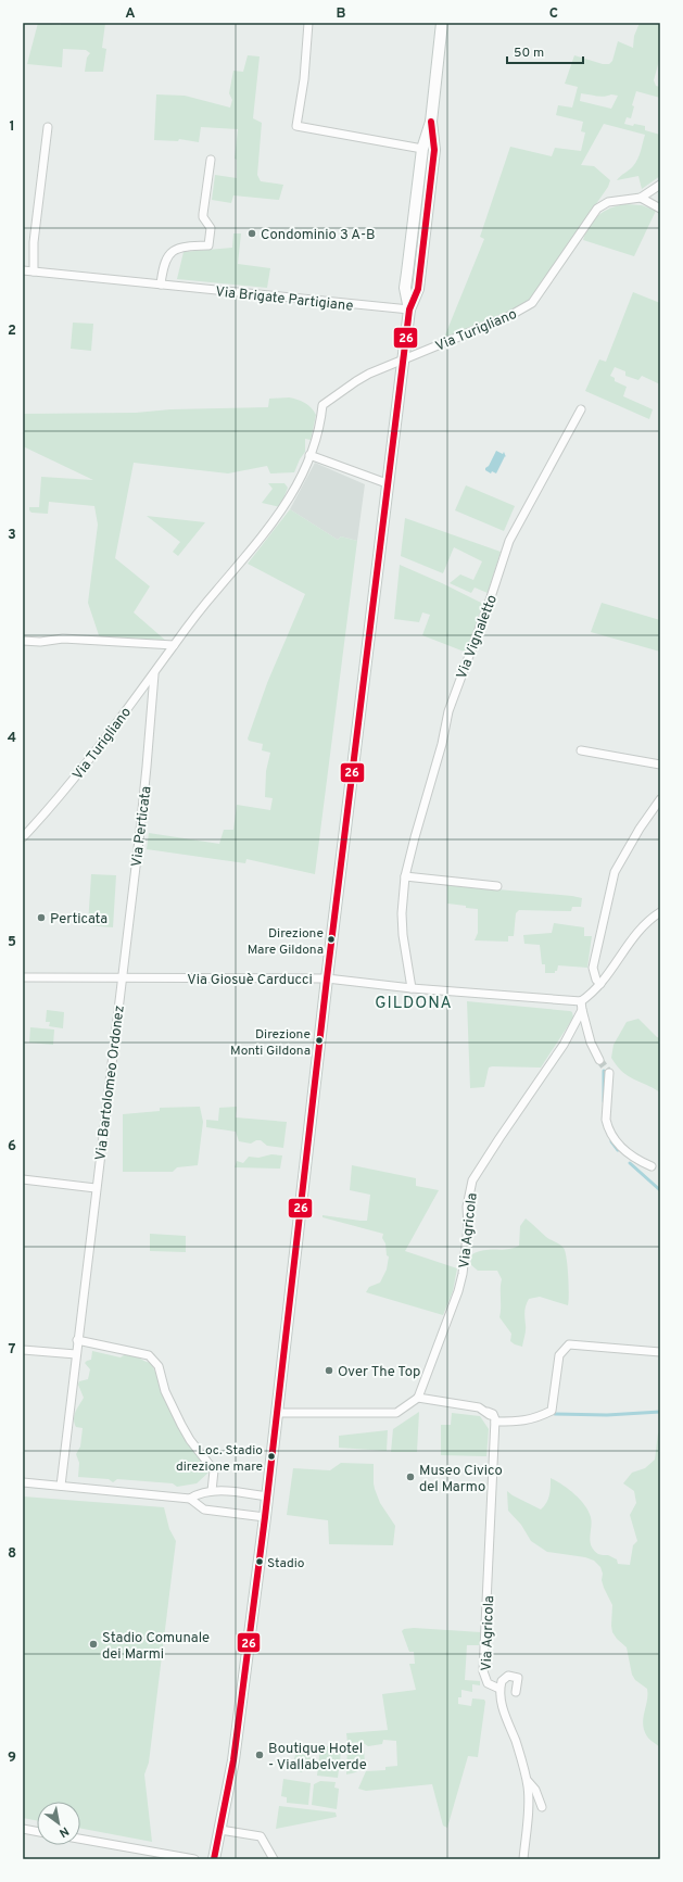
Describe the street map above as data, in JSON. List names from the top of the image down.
{
  "streets": {
    "street": [
      "Via Brigate Partigiane",
      "Via Turigliano",
      "Via Vignaletto",
      "Via Perticata",
      "Via Giosuè Carducci",
      "Via Bartolomeo Ordonez",
      "Via Agricola"
    ]
  },
  "crossings": [
    ["Via Turigliano", "Via Perticata"],
    ["Via Vignaletto", "Via Giosuè Carducci"],
    ["Via Perticata", "Via Giosuè Carducci"],
    ["Via Perticata", "Via Bartolomeo Ordonez"],
    ["Via Giosuè Carducci", "Via Bartolomeo Ordonez"]
  ],
  "districts": ["GILDONA"],
  "places": [
    "Condominio 3 A-B",
    "Perticata",
    "Direzione Mare Gildona",
    "Direzione Monti Gildona",
    "Over The Top",
    "Loc. Stadio direzione mare",
    "Museo Civico del Marmo",
    "Stadio",
    "Stadio Comunale dei Marmi",
    "Boutique Hotel - Viallabelverde"
  ],
  "lines": ["transit line 26"],
  "scale_bar": "50 m",
  "north": "bottom right",
  "grid": {
    "columns": ["A", "B", "C"],
    "rows": [
      "1",
      "2",
      "3",
      "4",
      "5",
      "6",
      "7",
      "8",
      "9"
    ]
  }
}
